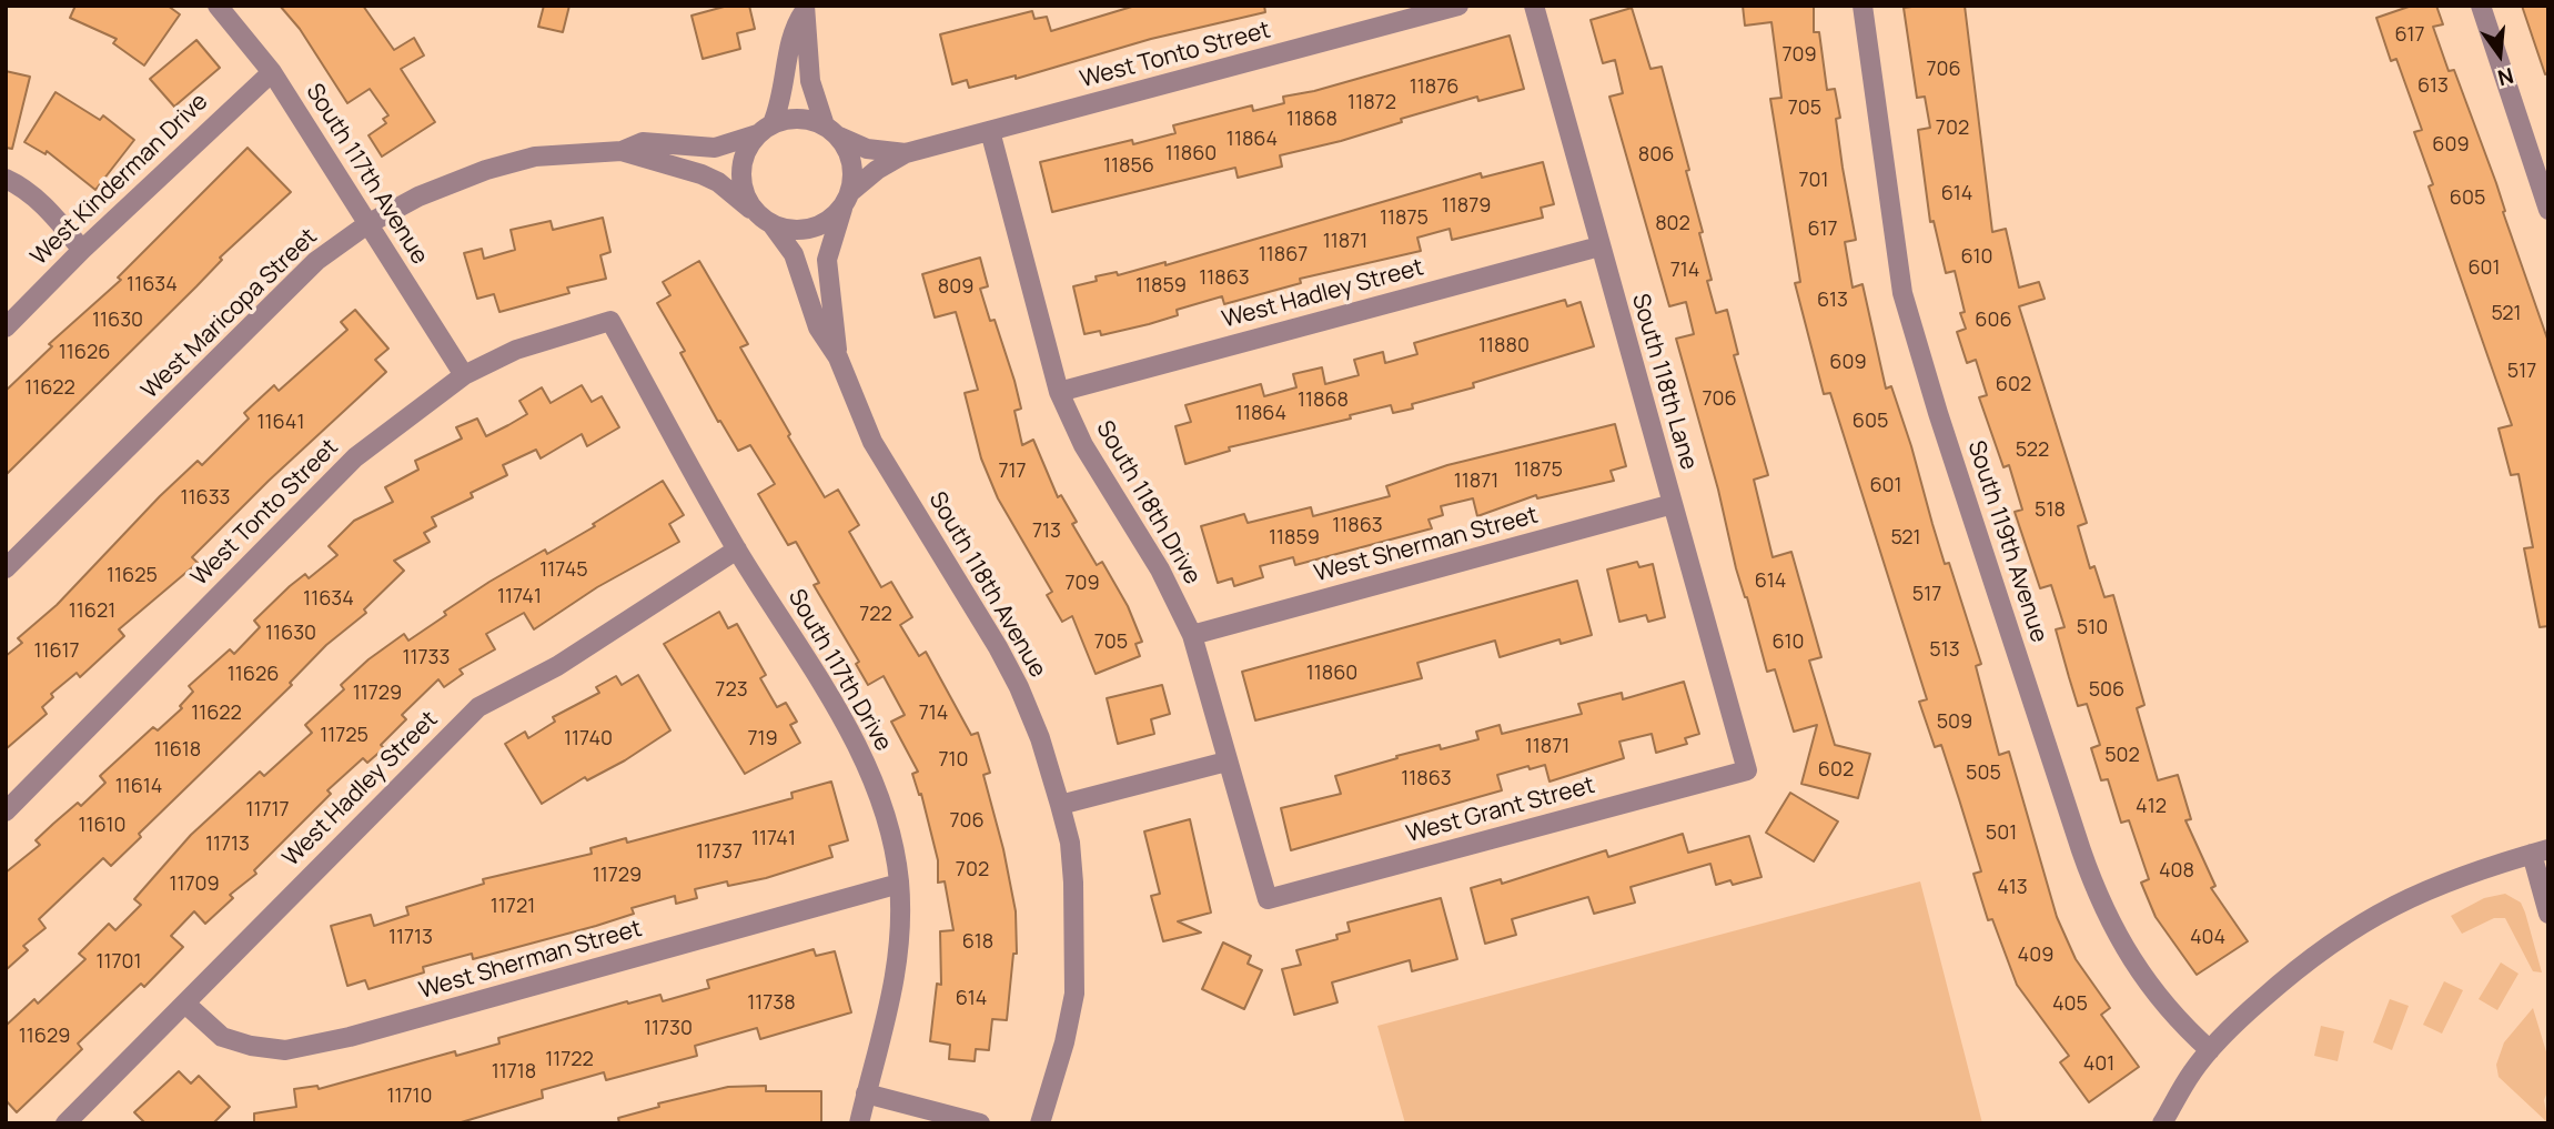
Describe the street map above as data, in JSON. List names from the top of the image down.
{
  "streets": {
    "street": [
      "West Tonto Street",
      "South 117th Avenue",
      "West Kinderman Drive",
      "West Hadley Street",
      "West Maricopa Street",
      "South 118th Lane",
      "South 118th Drive",
      "South 119th Avenue",
      "West Sherman Street",
      "South 118th Avenue",
      "South 117th Drive",
      "West Grant Street"
    ]
  },
  "crossings": [
    ["West Tonto Street", "South 117th Avenue"],
    ["West Tonto Street", "West Maricopa Street"],
    ["West Tonto Street", "South 118th Drive"],
    ["West Tonto Street", "South 118th Avenue"],
    ["West Tonto Street", "South 117th Drive"],
    ["South 117th Avenue", "West Kinderman Drive"],
    ["South 117th Avenue", "West Maricopa Street"],
    ["West Hadley Street", "South 118th Lane"],
    ["West Hadley Street", "South 118th Drive"],
    ["West Hadley Street", "West Sherman Street"],
    ["West Hadley Street", "South 117th Drive"],
    ["West Maricopa Street", "South 118th Avenue"],
    ["South 118th Lane", "West Sherman Street"],
    ["South 118th Lane", "West Grant Street"],
    ["South 118th Drive", "West Sherman Street"],
    ["South 118th Drive", "West Grant Street"],
    ["West Sherman Street", "South 117th Drive"]
  ],
  "house_numbers": [
    "617",
    "709",
    "706",
    "613",
    "11876",
    "11872",
    "705",
    "11868",
    "702",
    "11864",
    "609",
    "11860",
    "806",
    "11856",
    "701",
    "614",
    "605",
    "11879",
    "11875",
    "802",
    "617",
    "11871",
    "11867",
    "610",
    "601",
    "714",
    "11863",
    "11634",
    "11859",
    "809",
    "613",
    "521",
    "11630",
    "606",
    "11880",
    "11626",
    "609",
    "517",
    "602",
    "11622",
    "706",
    "11868",
    "11864",
    "605",
    "11641",
    "522",
    "11875",
    "717",
    "11871",
    "601",
    "11633",
    "518",
    "11863",
    "713",
    "11859",
    "521",
    "11745",
    "11625",
    "614",
    "709",
    "517",
    "11741",
    "11634",
    "11621",
    "722",
    "510",
    "11630",
    "705",
    "610",
    "513",
    "11617",
    "11733",
    "11860",
    "11626",
    "723",
    "506",
    "11729",
    "11622",
    "714",
    "509",
    "11725",
    "11740",
    "719",
    "11871",
    "11618",
    "502",
    "710",
    "602",
    "505",
    "11863",
    "11614",
    "412",
    "11717",
    "706",
    "11610",
    "501",
    "11741",
    "11713",
    "11737",
    "702",
    "408",
    "11729",
    "11709",
    "413",
    "11721",
    "11713",
    "404",
    "618",
    "409",
    "11701",
    "614",
    "11738",
    "405",
    "11730",
    "11629",
    "11722",
    "401",
    "11718",
    "11710"
  ],
  "north": "bottom"
}
